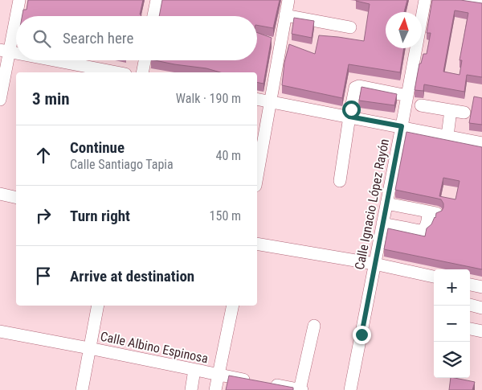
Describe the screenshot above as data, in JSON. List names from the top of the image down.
{
  "streets": {
    "street": ["Calle Ignacio López Rayón", "Calle Albino Espinosa"]
  },
  "north": "top",
  "page": {
    "search": "Search here",
    "heading": ["3 min", "Walk · 190 m"],
    "list": [
      ["Continue", "Calle Santiago Tapia", "40 m"],
      ["Turn right", "150 m"],
      "Arrive at destination"
    ],
    "map_buttons": ["+", "−"]
  }
}
